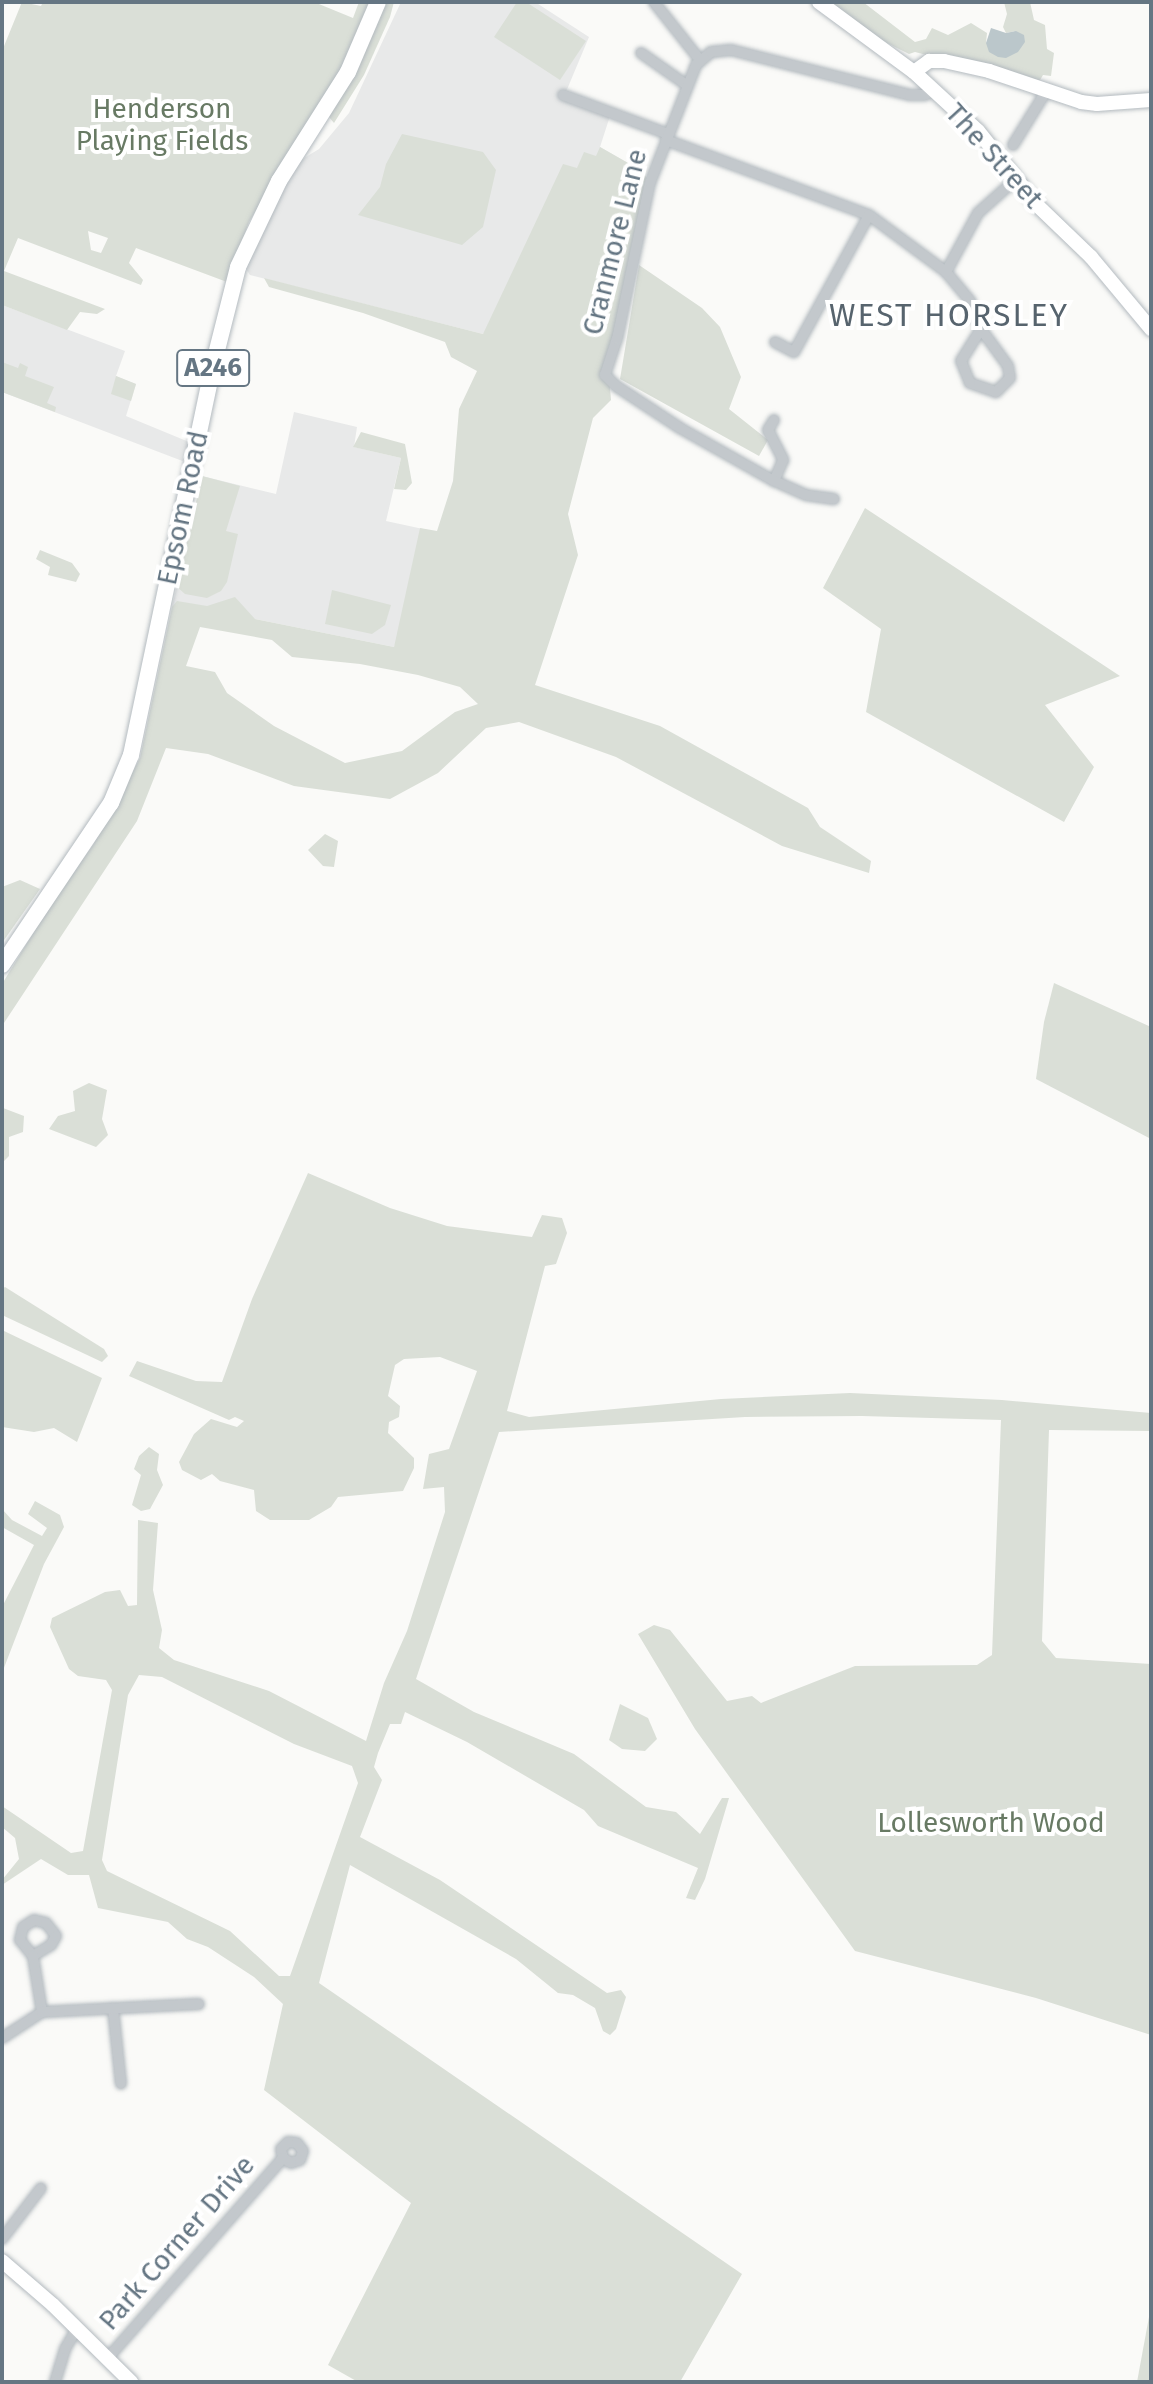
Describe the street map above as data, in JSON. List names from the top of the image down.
{
  "streets": {
    "main road": ["A246", "Epsom Road"],
    "street": ["The Street", "Cranmore Lane", "Park Corner Drive"]
  },
  "districts": ["WEST HORSLEY"],
  "parks": ["Henderson Playing Fields", "Lollesworth Wood"]
}
